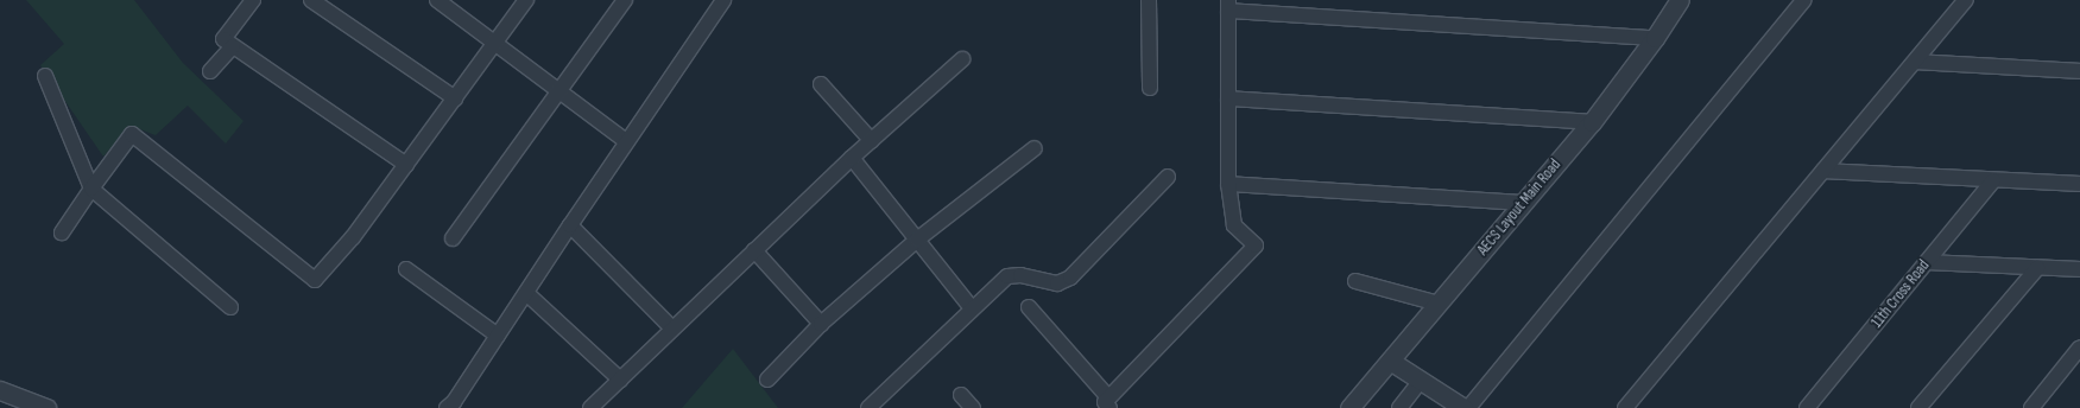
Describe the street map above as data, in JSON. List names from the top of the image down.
{
  "streets": {
    "street": ["AECS Layout Main Road", "11th Cross Road"]
  }
}
